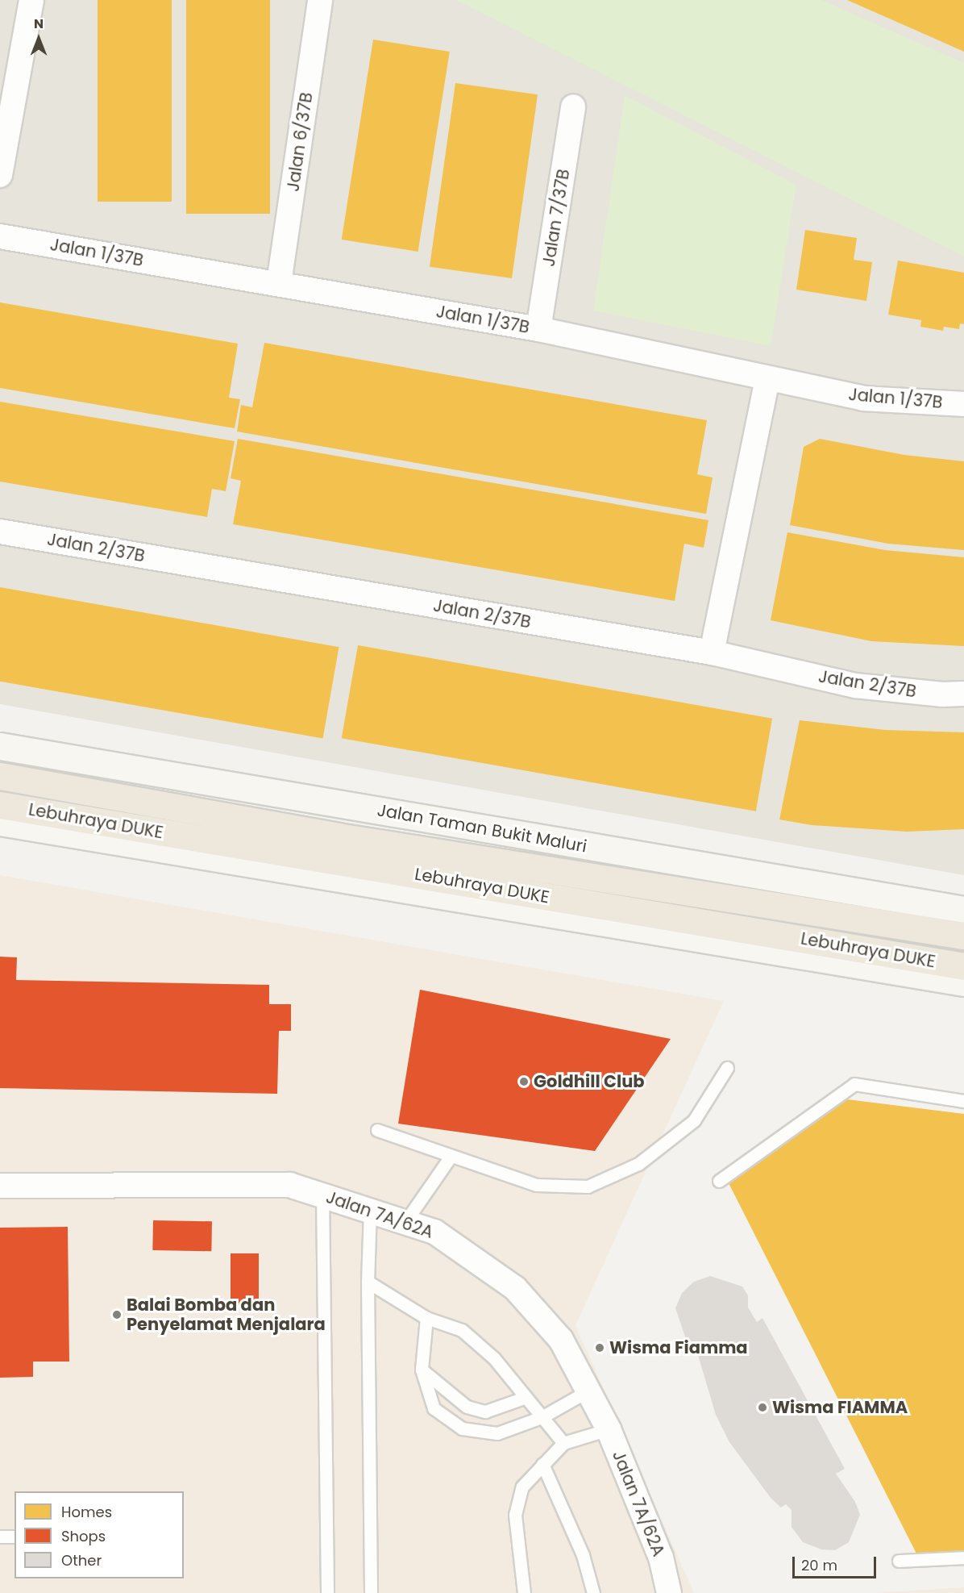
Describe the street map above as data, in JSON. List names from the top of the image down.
{
  "streets": {
    "highway": ["Lebuhraya DUKE"],
    "main road": ["Jalan Taman Bukit Maluri"],
    "street": [
      "Jalan 6/37B",
      "Jalan 7/37B",
      "Jalan 1/37B",
      "Jalan 2/37B",
      "Jalan 7A/62A"
    ]
  },
  "crossings": [
    ["Jalan 6/37B", "Jalan 1/37B"],
    ["Jalan 7/37B", "Jalan 1/37B"]
  ],
  "places": [
    "Goldhill Club",
    "Balai Bomba dan Penyelamat Menjalara",
    "Wisma Fiamma",
    "Wisma FIAMMA"
  ],
  "legend": ["Homes", "Shops", "Other"],
  "scale_bar": "20 m",
  "north": "top"
}
